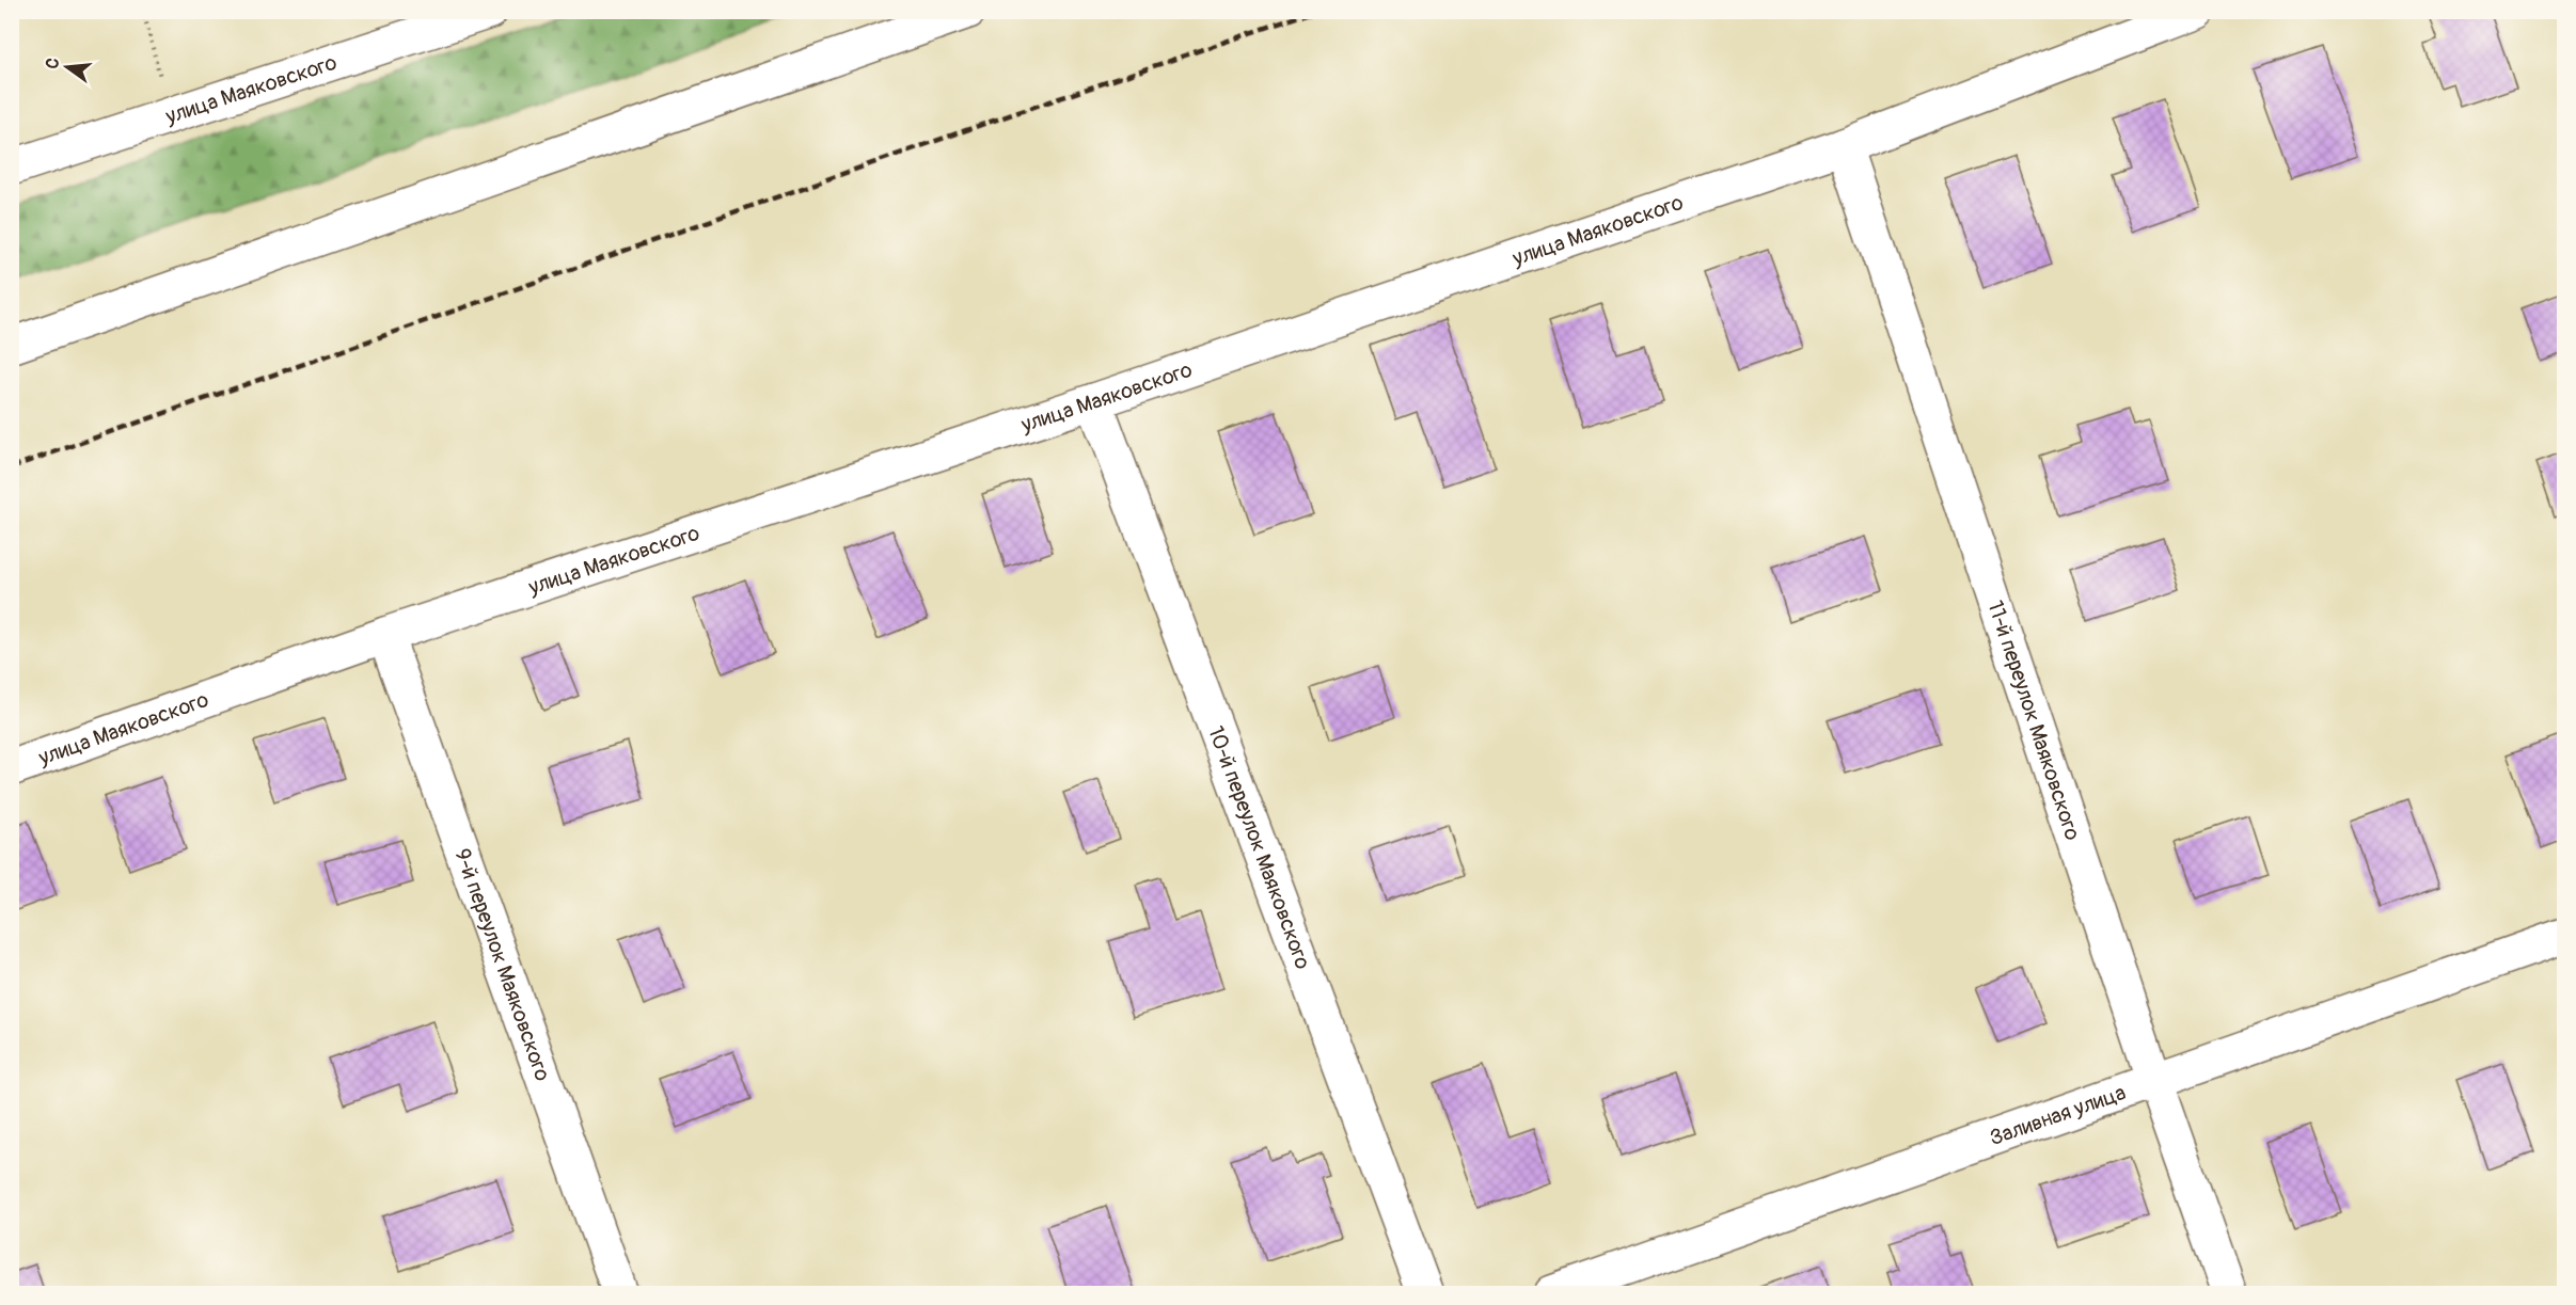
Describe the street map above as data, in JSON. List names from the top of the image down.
{
  "streets": {
    "street": [
      "улица Маяковского",
      "11-й переулок Маяковского",
      "10-й переулок Маяковского",
      "9-й переулок Маяковского",
      "Заливная улица"
    ]
  },
  "crossings": [
    ["улица Маяковского", "11-й переулок Маяковского"],
    ["улица Маяковского", "10-й переулок Маяковского"],
    ["улица Маяковского", "9-й переулок Маяковского"],
    ["11-й переулок Маяковского", "Заливная улица"]
  ],
  "north": "left"
}
